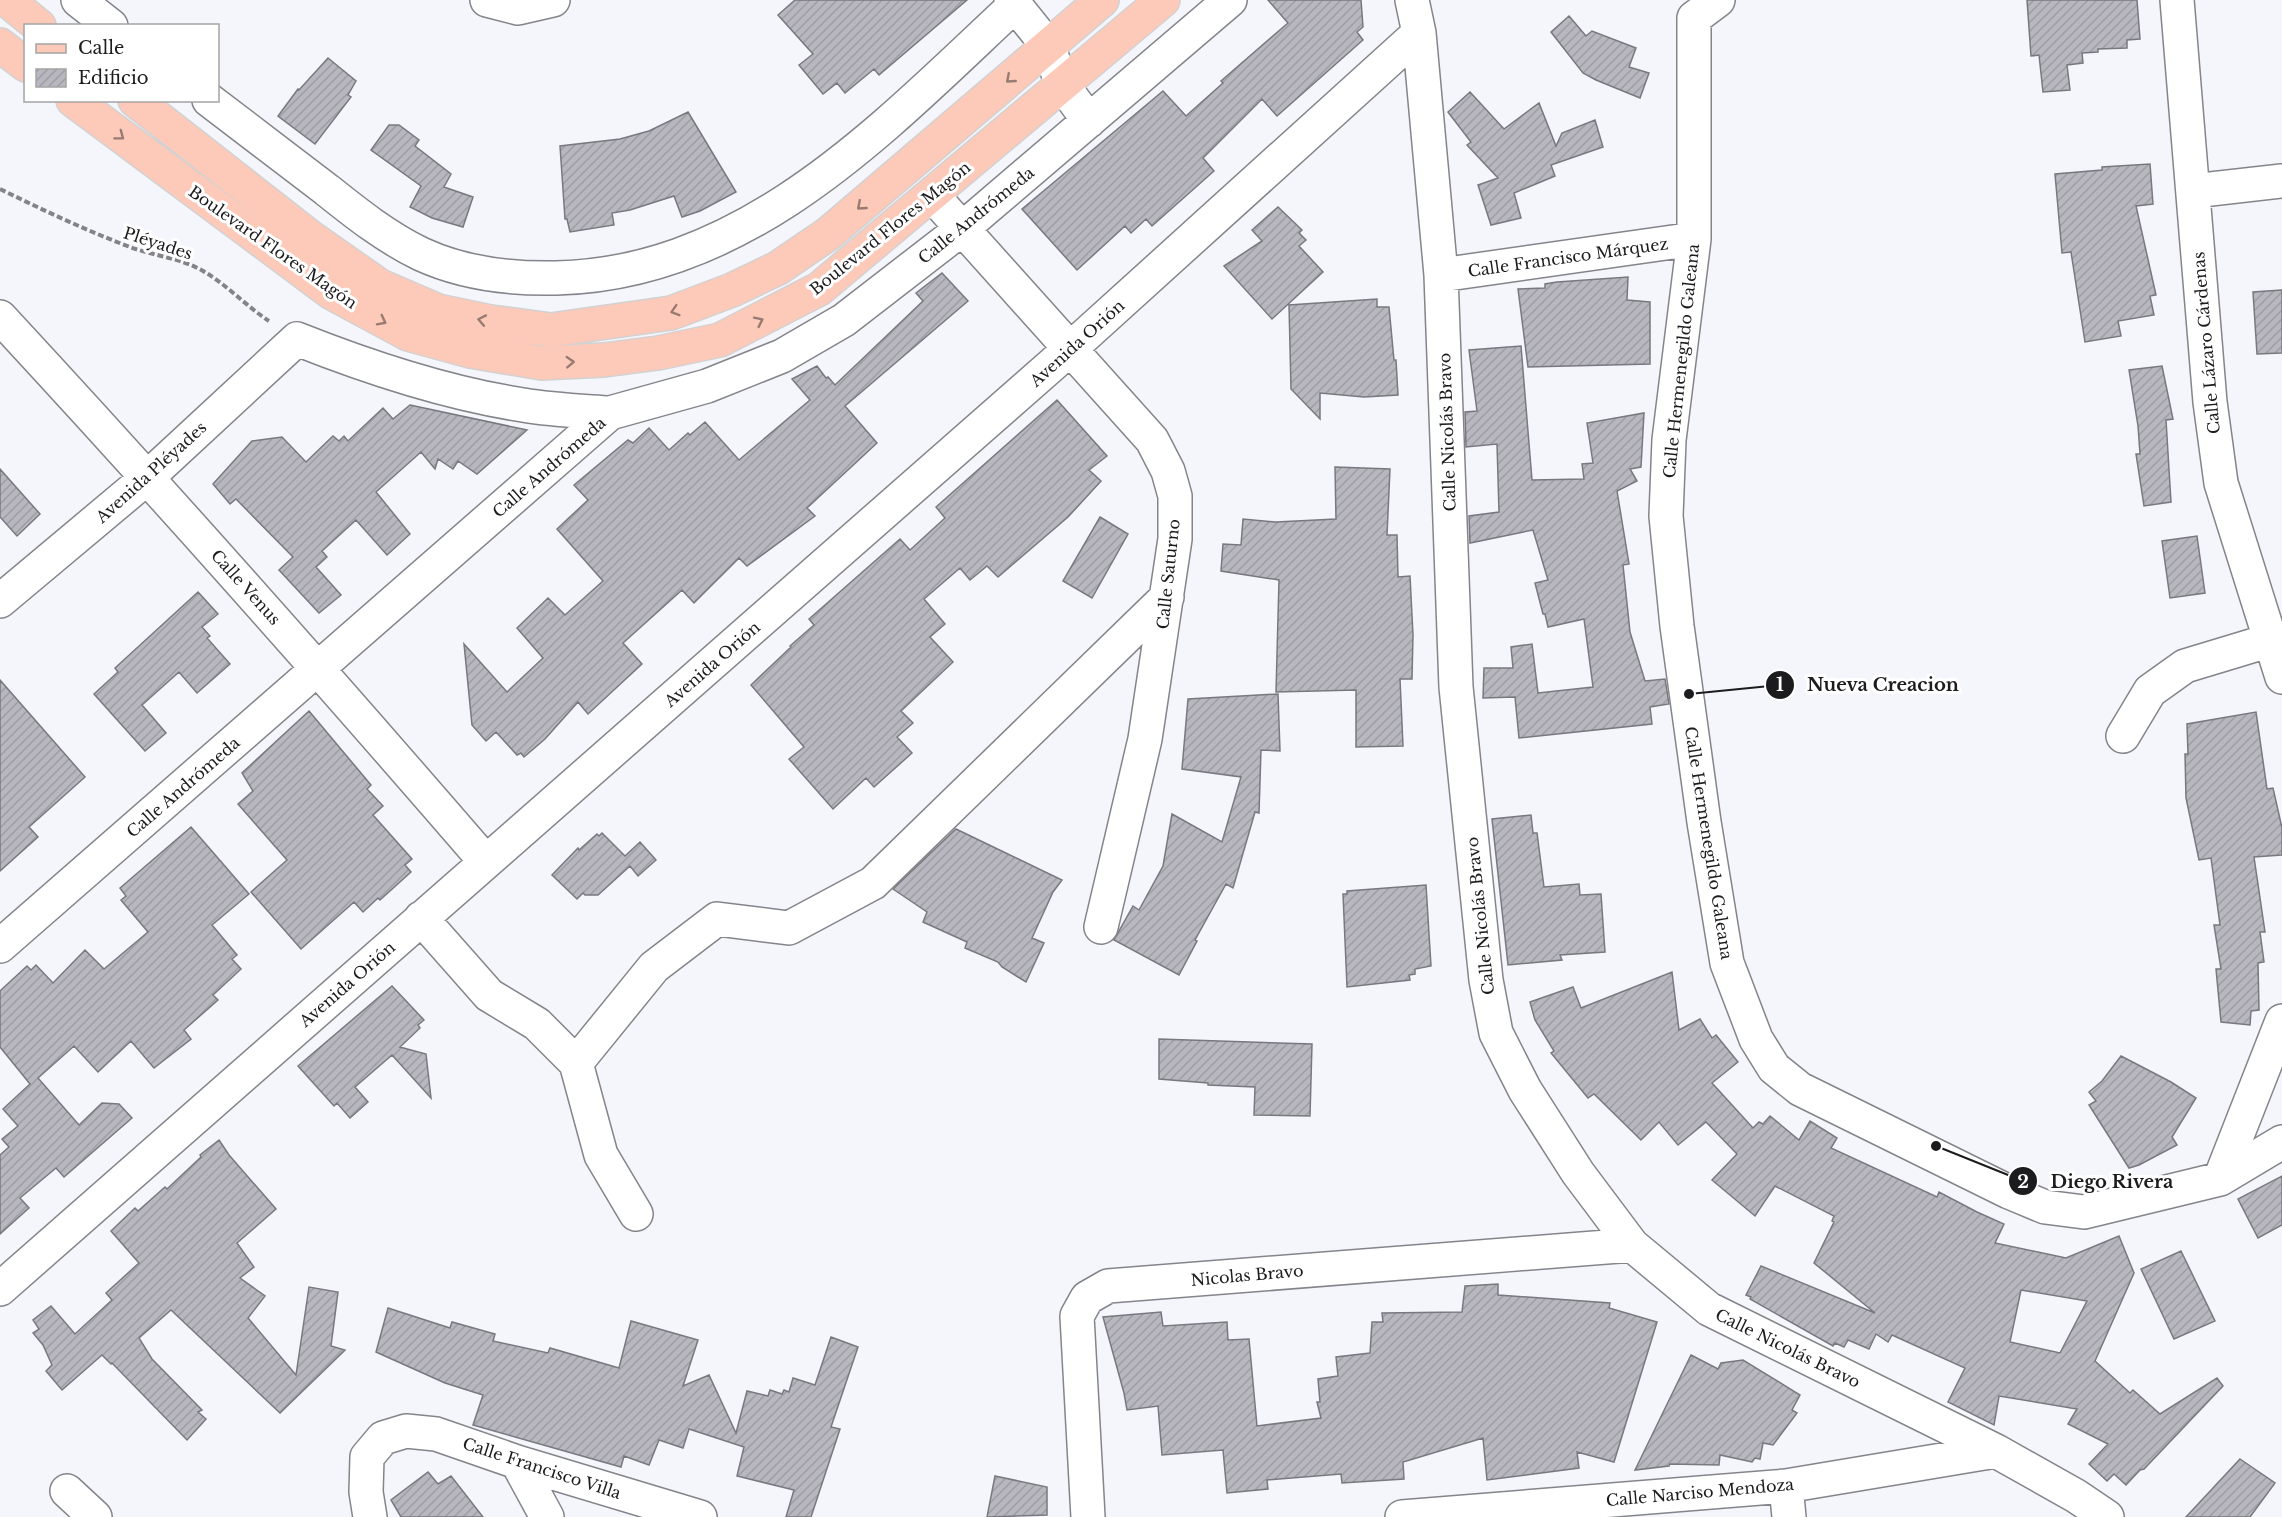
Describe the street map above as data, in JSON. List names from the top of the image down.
{
  "streets": {
    "main road": ["Boulevard Flores Magón"],
    "street": [
      "Calle Andrómeda",
      "Calle Francisco Márquez",
      "Avenida Orión",
      "Calle Lázaro Cárdenas",
      "Calle Hermenegildo Galeana",
      "Calle Nicolás Bravo",
      "Avenida Pléyades",
      "Calle Saturno",
      "Calle Venus",
      "Nicolas Bravo",
      "Calle Francisco Villa",
      "Calle Narciso Mendoza"
    ],
    "path": ["Pléyades"]
  },
  "crossings": [
    ["Calle Andrómeda", "Calle Saturno"],
    ["Calle Andrómeda", "Calle Venus"],
    ["Boulevard Flores Magón", "Calle Saturno"],
    ["Pléyades", "Avenida Pléyades"],
    ["Calle Francisco Márquez", "Calle Hermenegildo Galeana"],
    ["Calle Francisco Márquez", "Calle Nicolás Bravo"],
    ["Avenida Orión", "Calle Nicolás Bravo"],
    ["Avenida Orión", "Calle Saturno"],
    ["Avenida Orión", "Calle Venus"],
    ["Calle Nicolás Bravo", "Nicolas Bravo"],
    ["Calle Nicolás Bravo", "Calle Narciso Mendoza"],
    ["Avenida Pléyades", "Calle Venus"]
  ],
  "places": ["Nueva Creacion", "Diego Rivera"],
  "legend": ["Calle", "Edificio"]
}
